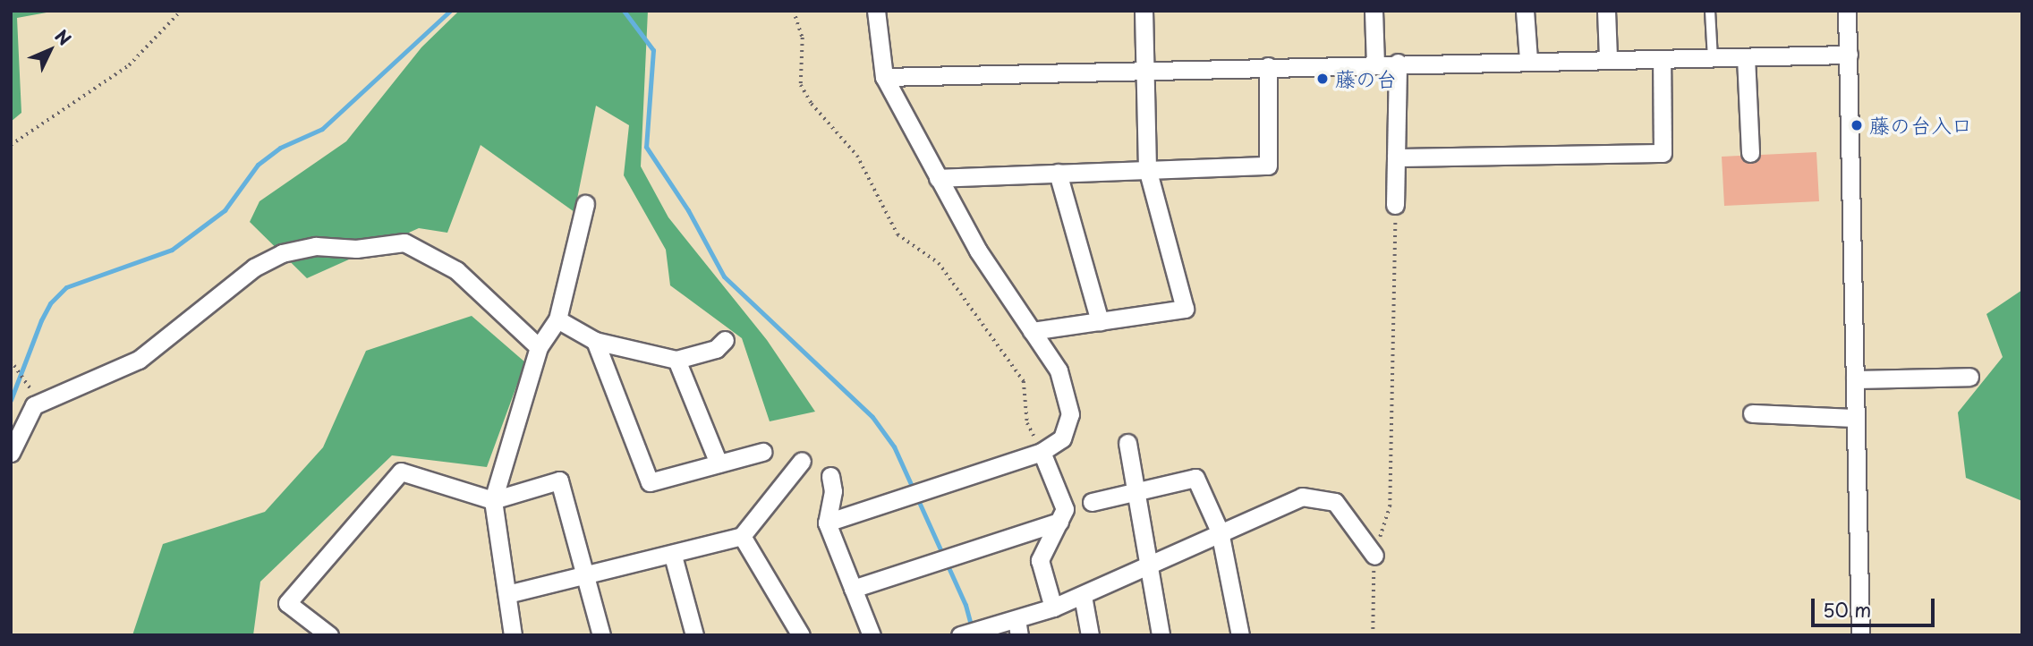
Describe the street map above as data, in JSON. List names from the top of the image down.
{
  "places": ["藤の台", "藤の台入口"],
  "scale_bar": "50 m",
  "north": "top right"
}
